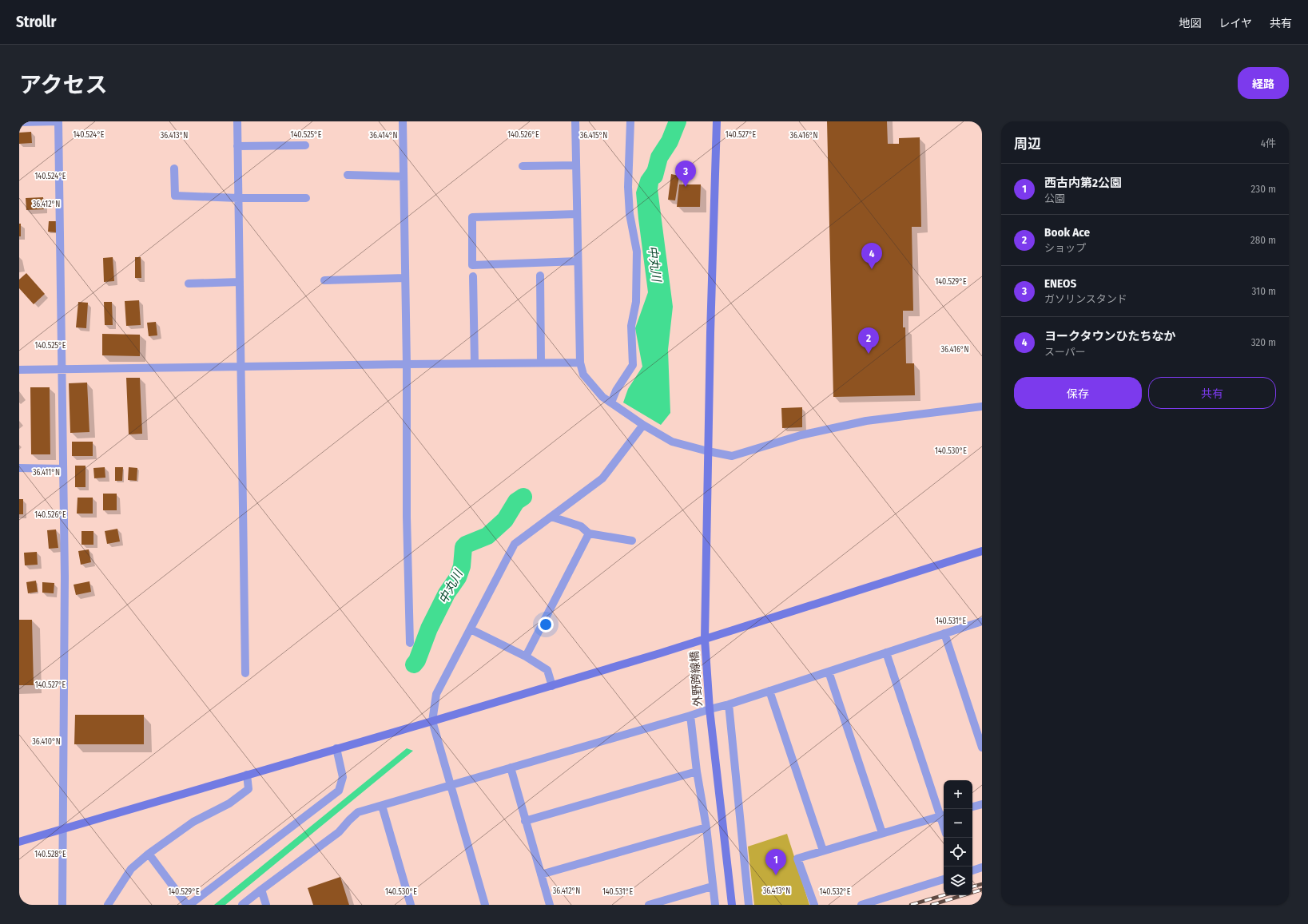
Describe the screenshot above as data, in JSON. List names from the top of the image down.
{
  "streets": {
    "street": ["外野跨線橋"]
  },
  "water": ["中丸川"],
  "page": {
    "header": "Strollr",
    "nav": ["地図", "レイヤ", "共有"],
    "title": "アクセス",
    "buttons": [
      "経路",
      ["保存", "共有"]
    ],
    "heading": ["周辺", "4件"],
    "pins": [
      "3",
      "4",
      "2",
      "1"
    ],
    "list": [
      {
        "mark": "1",
        "name": "西古内第2公園",
        "note": "公園",
        "value": "230 m"
      },
      {
        "mark": "2",
        "name": "Book Ace",
        "note": "ショップ",
        "value": "280 m"
      },
      {
        "mark": "3",
        "name": "ENEOS",
        "note": "ガソリンスタンド",
        "value": "310 m"
      },
      {
        "mark": "4",
        "name": "ヨークタウンひたちなか",
        "note": "スーパー",
        "value": "320 m"
      }
    ],
    "map_buttons": ["+", "−"]
  },
  "coordinates": [
    "140.524°E",
    "140.525°E",
    "140.526°E",
    "140.527°E",
    "36.413°N",
    "36.414°N",
    "36.415°N",
    "36.416°N",
    "36.412°N",
    "140.529°E",
    "140.530°E",
    "36.411°N",
    "140.531°E",
    "36.410°N",
    "140.528°E",
    "140.532°E"
  ]
}
